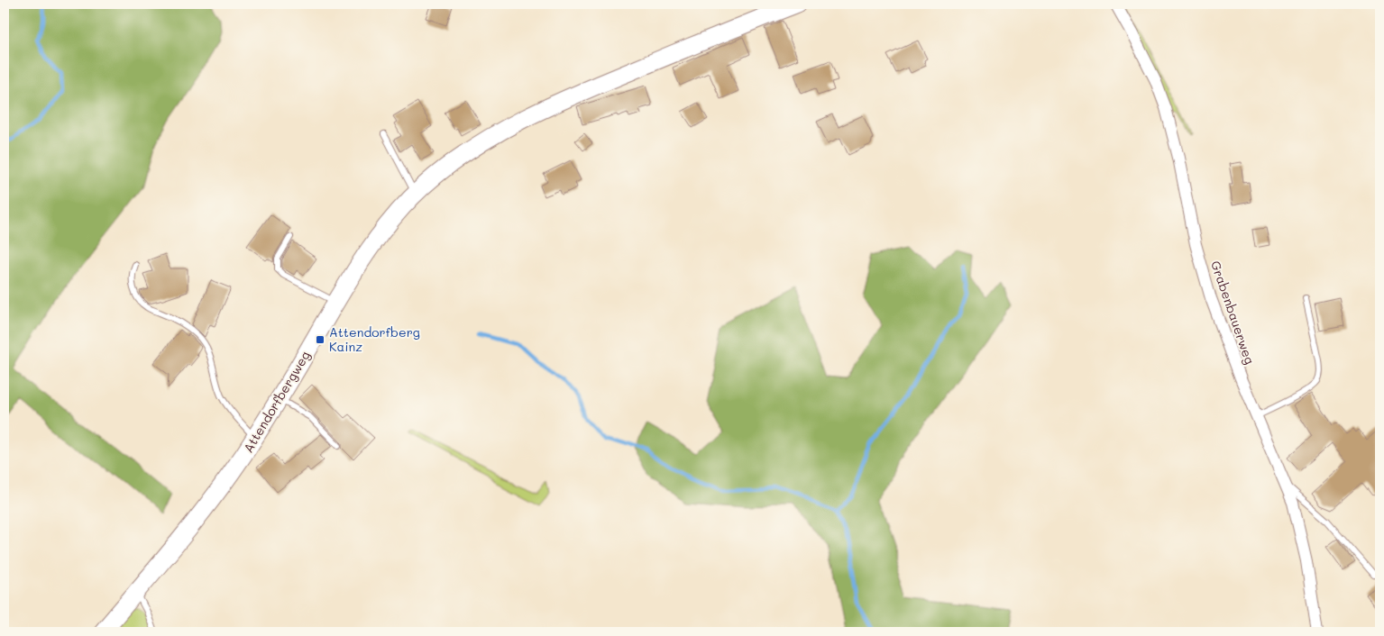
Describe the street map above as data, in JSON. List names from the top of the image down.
{
  "streets": {
    "street": ["Grabenbauerweg", "Attendorfbergweg"]
  },
  "places": {
    "transit": ["Attendorfberg Kainz"]
  }
}
